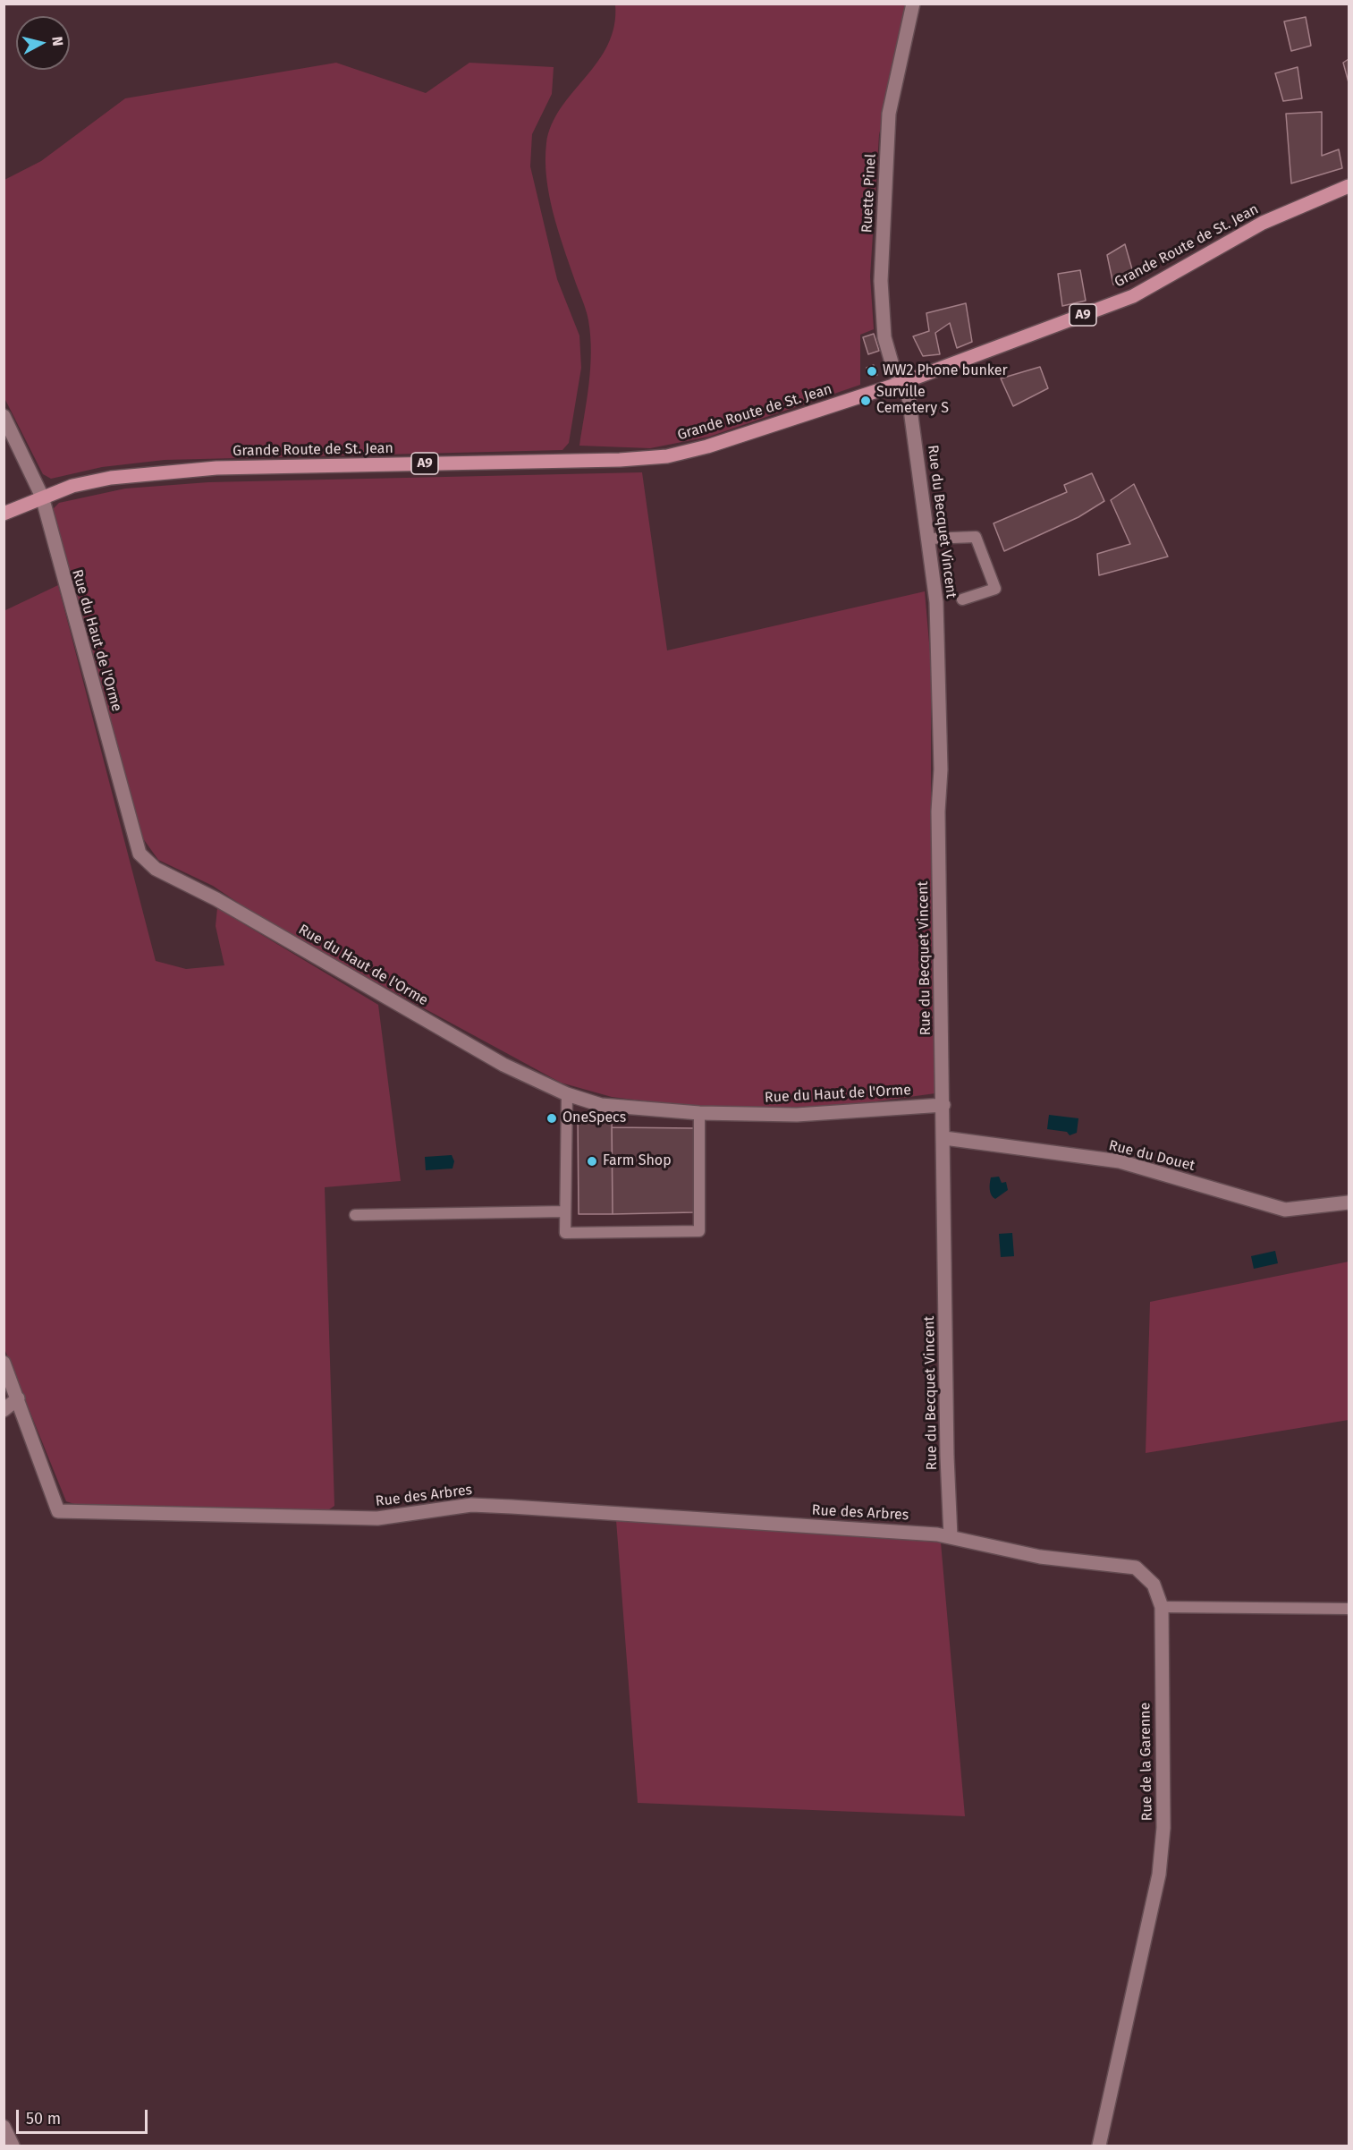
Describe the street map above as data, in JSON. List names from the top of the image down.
{
  "streets": {
    "main road": ["Grande Route de St. Jean", "A9"],
    "street": [
      "Ruette Pinel",
      "Rue du Becquet Vincent",
      "Rue du Haut de l'Orme",
      "Rue du Douet",
      "Rue des Arbres",
      "Rue de la Garenne"
    ]
  },
  "crossings": [
    ["Ruette Pinel", "Grande Route de St. Jean"],
    ["Ruette Pinel", "Rue du Becquet Vincent"],
    ["Grande Route de St. Jean", "Rue du Becquet Vincent"],
    ["Grande Route de St. Jean", "Rue du Haut de l'Orme"],
    ["Rue du Becquet Vincent", "Rue du Haut de l'Orme"],
    ["Rue du Becquet Vincent", "Rue du Douet"],
    ["Rue du Becquet Vincent", "Rue des Arbres"],
    ["Rue du Becquet Vincent", "Rue de la Garenne"],
    ["Rue des Arbres", "Rue de la Garenne"]
  ],
  "places": [
    "WW2 Phone bunker",
    "Surville Cemetery S",
    "OneSpecs",
    "Farm Shop"
  ],
  "scale_bar": "50 m",
  "north": "right"
}
